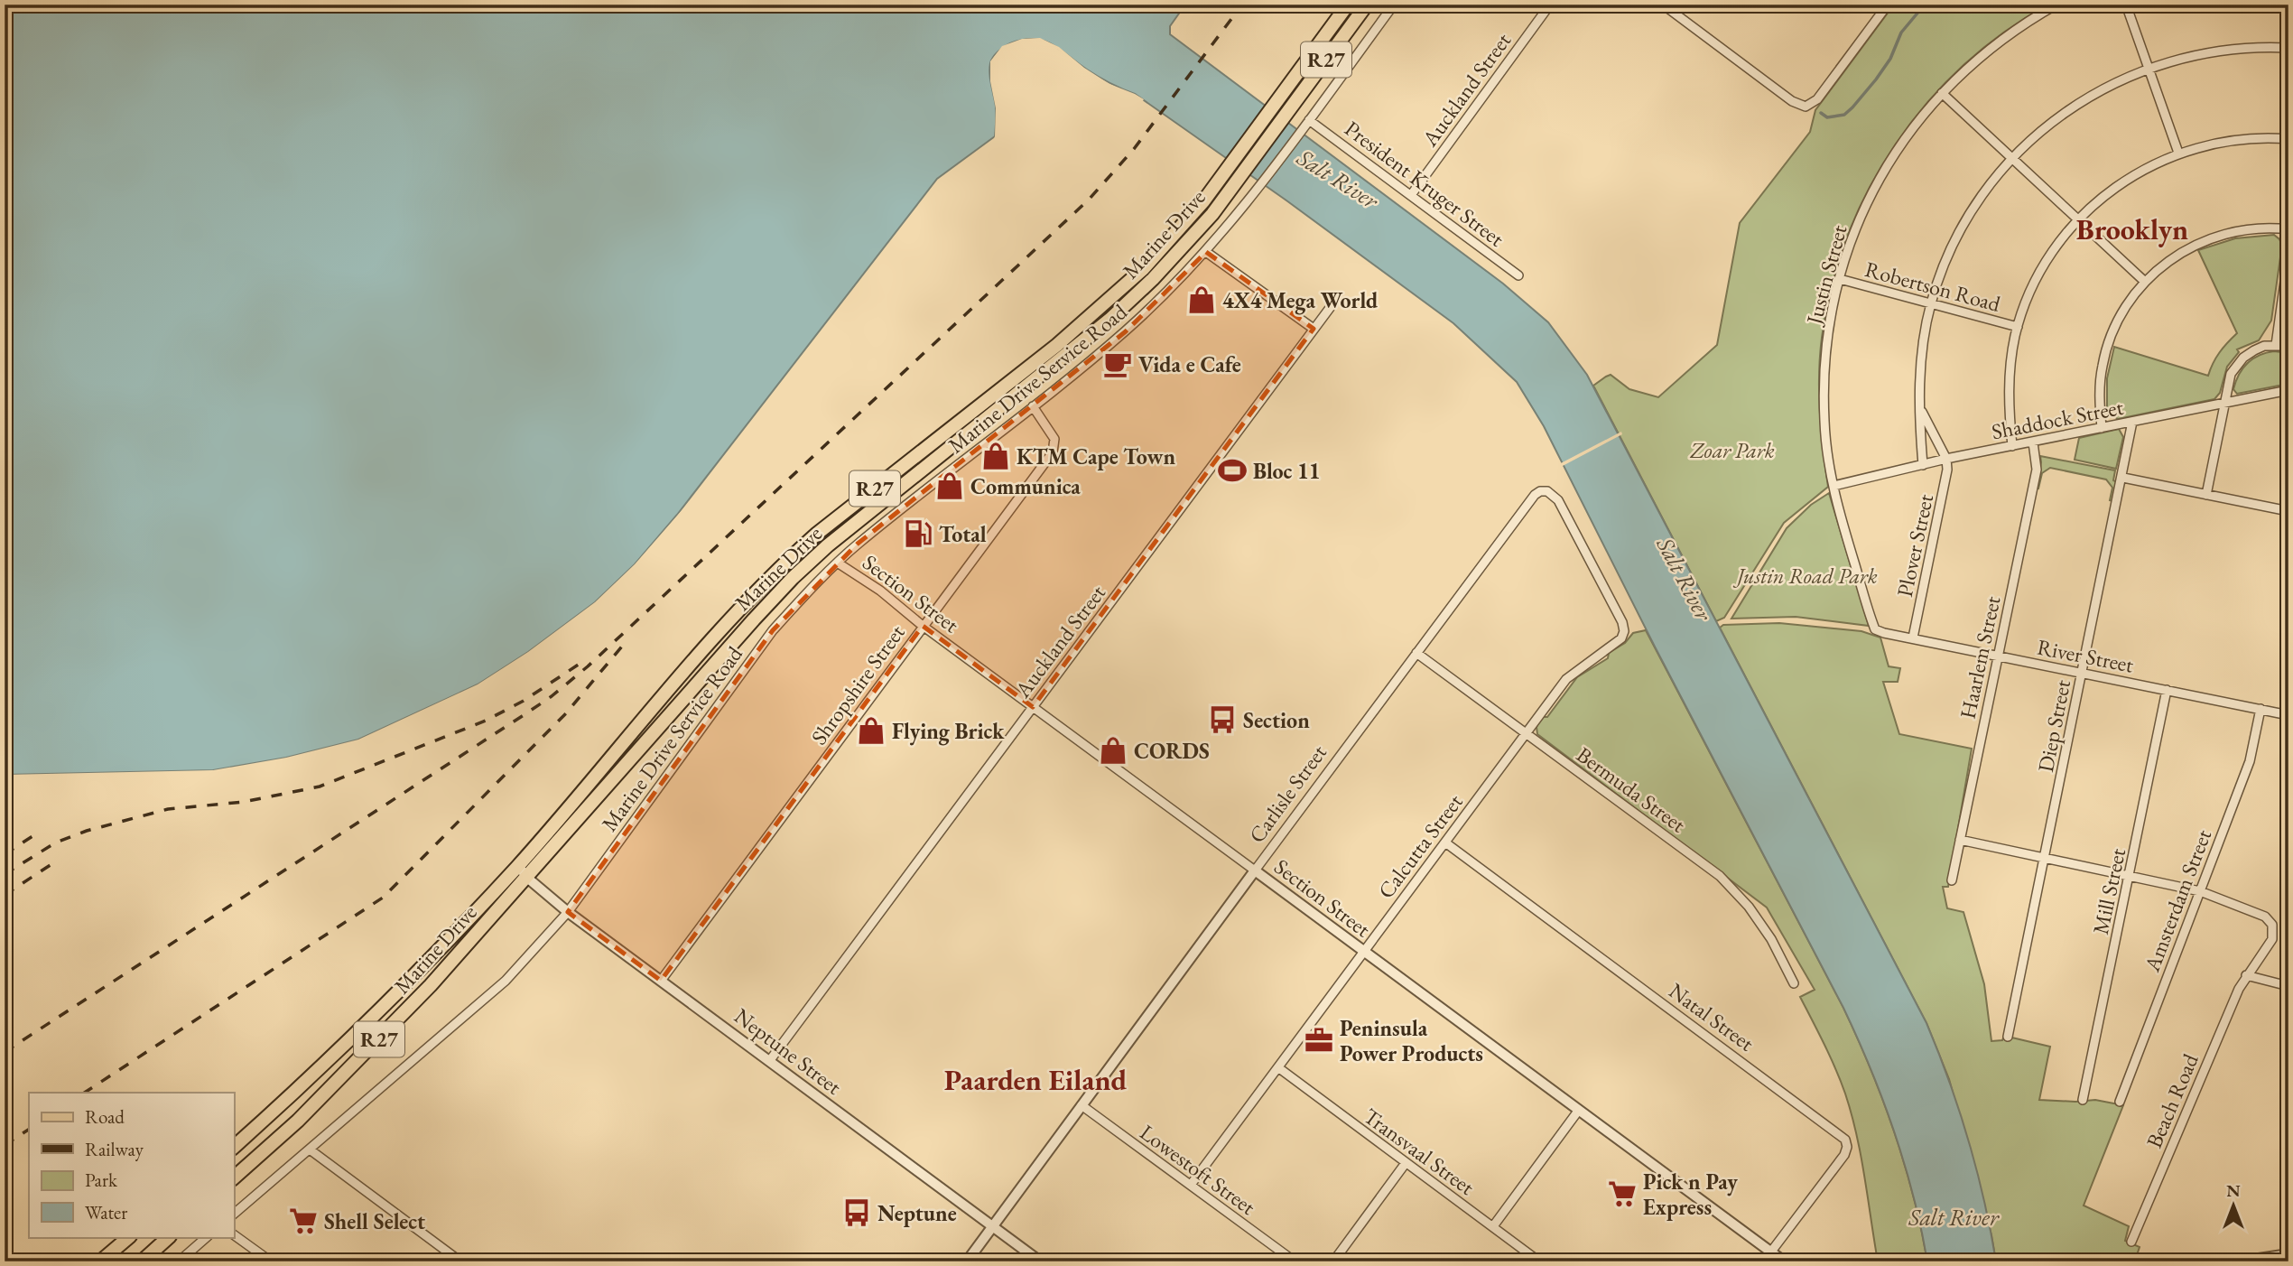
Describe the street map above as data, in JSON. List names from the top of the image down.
{
  "streets": {
    "main road": ["R27", "Marine Drive"],
    "street": [
      "Auckland Street",
      "President Kruger Street",
      "Justin Street",
      "Robertson Road",
      "Marine Drive Service Road",
      "Shaddock Street",
      "Plover Street",
      "Section Street",
      "River Street",
      "Haarlem Street",
      "Shropshire Street",
      "Diep Street",
      "Bermuda Street",
      "Carlisle Street",
      "Calcutta Street",
      "Mill Street",
      "Amsterdam Street",
      "Natal Street",
      "Neptune Street",
      "Beach Road",
      "Transvaal Street",
      "Lowestoft Street"
    ]
  },
  "crossings": [
    ["Auckland Street", "President Kruger Street"],
    ["Auckland Street", "Section Street"],
    ["Auckland Street", "Neptune Street"],
    ["President Kruger Street", "Marine Drive Service Road"],
    ["Marine Drive", "Neptune Street"],
    ["Justin Street", "Robertson Road"],
    ["Justin Street", "Shaddock Street"],
    ["Justin Street", "River Street"],
    ["Marine Drive Service Road", "Section Street"],
    ["Marine Drive Service Road", "Shropshire Street"],
    ["Marine Drive Service Road", "Neptune Street"],
    ["Shaddock Street", "Plover Street"],
    ["Shaddock Street", "Haarlem Street"],
    ["Shaddock Street", "Diep Street"],
    ["Plover Street", "River Street"],
    ["Section Street", "Shropshire Street"],
    ["Section Street", "Carlisle Street"],
    ["Section Street", "Calcutta Street"],
    ["Section Street", "Natal Street"],
    ["River Street", "Haarlem Street"],
    ["River Street", "Diep Street"],
    ["River Street", "Mill Street"],
    ["River Street", "Amsterdam Street"],
    ["Shropshire Street", "Neptune Street"],
    ["Bermuda Street", "Carlisle Street"],
    ["Bermuda Street", "Calcutta Street"],
    ["Carlisle Street", "Calcutta Street"],
    ["Carlisle Street", "Neptune Street"],
    ["Carlisle Street", "Lowestoft Street"],
    ["Calcutta Street", "Natal Street"],
    ["Calcutta Street", "Transvaal Street"],
    ["Calcutta Street", "Lowestoft Street"],
    ["Amsterdam Street", "Beach Road"]
  ],
  "districts": ["Brooklyn", "Paarden Eiland"],
  "water": ["Salt River"],
  "parks": ["Zoar Park", "Justin Road Park"],
  "places": {
    "shop": [
      "4X4 Mega World",
      "KTM Cape Town",
      "Communica",
      "Flying Brick",
      "CORDS"
    ],
    "cafe": ["Vida e Cafe"],
    "sports": ["Bloc 11"],
    "fuel station": ["Total"],
    "bus stop": ["Section", "Neptune"],
    "office": ["Peninsula Power Products"],
    "supermarket": ["Pick n Pay Express", "Shell Select"]
  },
  "legend": [
    "Road",
    "Railway",
    "Park",
    "Water"
  ],
  "north": "top"
}
